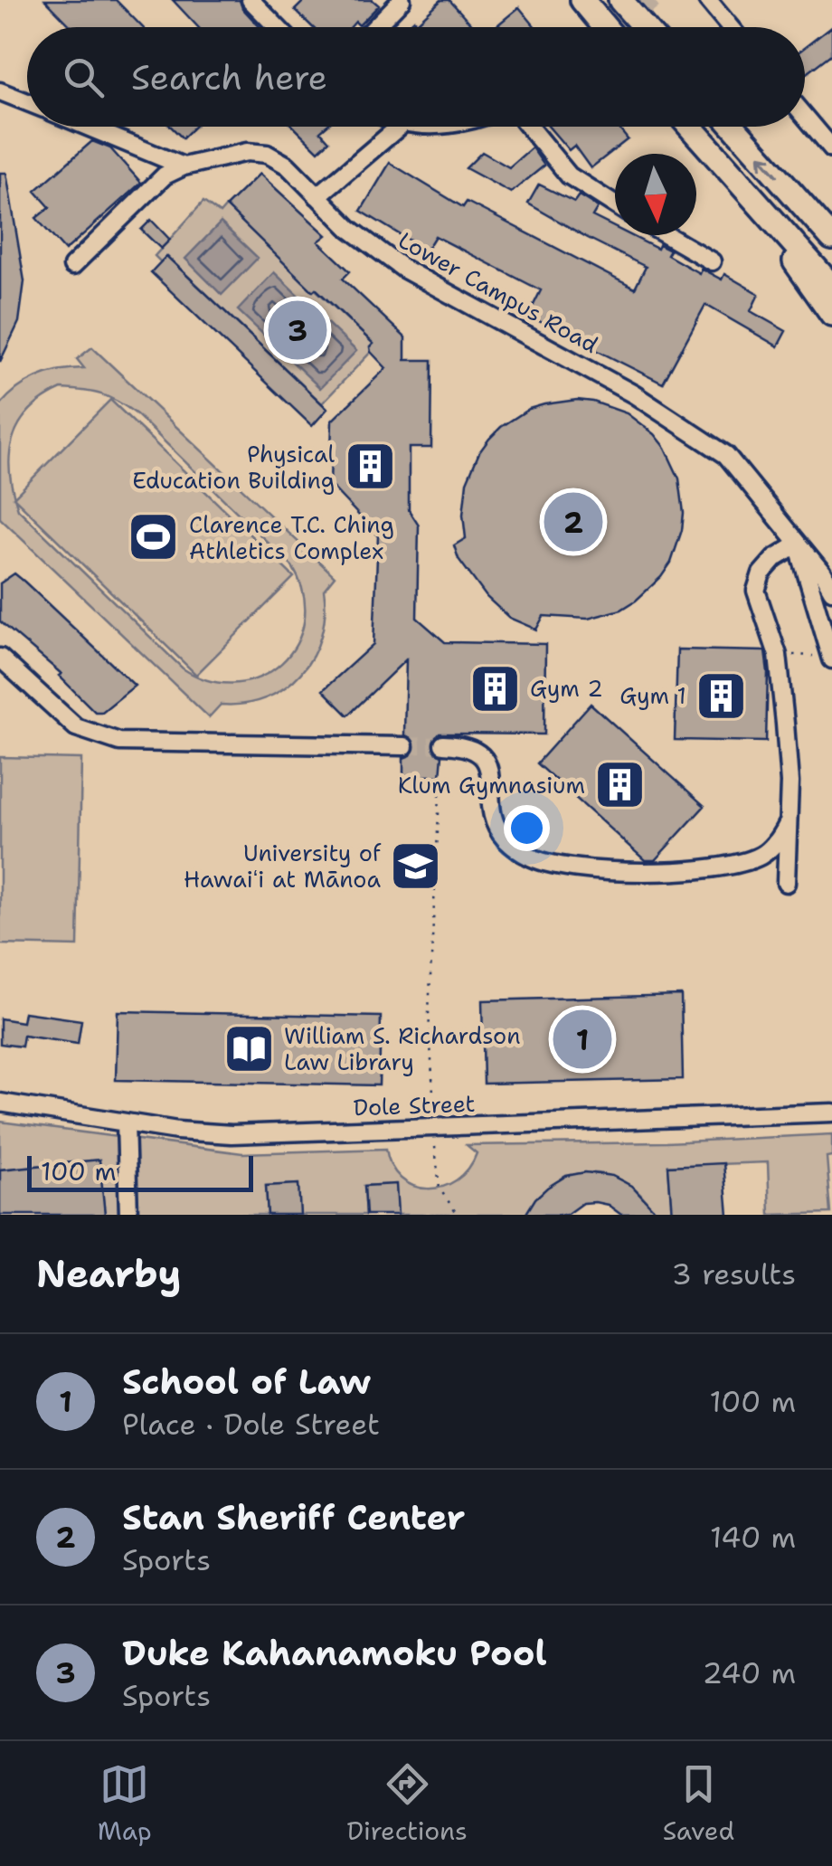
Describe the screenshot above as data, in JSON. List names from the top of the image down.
{
  "streets": {
    "street": ["Lower Campus Road", "Dole Street"]
  },
  "places": {
    "building": [
      "Physical Education Building",
      "Gym 2",
      "Gym 1",
      "Klum Gymnasium"
    ],
    "sports": ["Clarence T.C. Ching Athletics Complex"],
    "school or university": ["University of Hawaiʻi at Mānoa"],
    "library": ["William S. Richardson Law Library"]
  },
  "scale_bar": "100 m",
  "north": "bottom",
  "page": {
    "search": "Search here",
    "pins": ["3", "2", "1"],
    "scale": "100 m",
    "heading": ["Nearby", "3 results"],
    "list": [
      {
        "mark": "1",
        "name": "School of Law",
        "note": "Place · Dole Street",
        "value": "100 m"
      },
      {
        "mark": "2",
        "name": "Stan Sheriff Center",
        "note": "Sports",
        "value": "140 m"
      },
      {
        "mark": "3",
        "name": "Duke Kahanamoku Pool",
        "note": "Sports",
        "value": "240 m"
      }
    ],
    "nav": ["Map", "Directions", "Saved"]
  }
}
